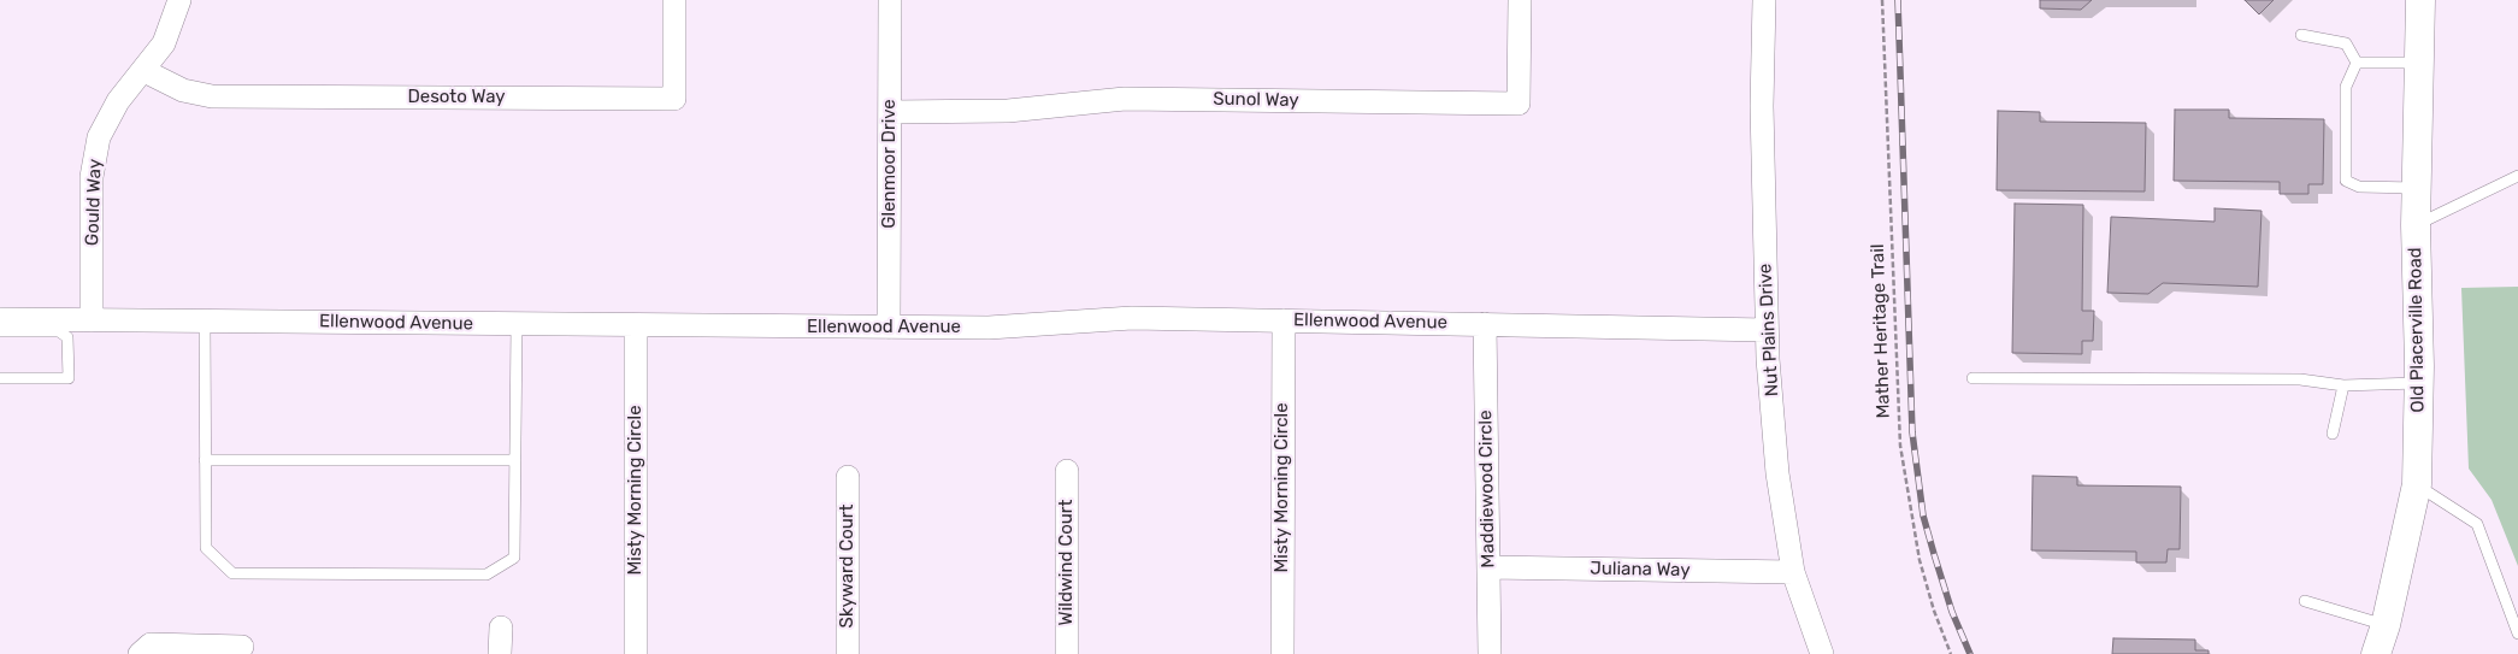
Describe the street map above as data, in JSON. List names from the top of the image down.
{
  "streets": {
    "street": [
      "Desoto Way",
      "Sunol Way",
      "Glenmoor Drive",
      "Gould Way",
      "Ellenwood Avenue",
      "Nut Plains Drive",
      "Old Placerville Road",
      "Misty Morning Circle",
      "Maddiewood Circle",
      "Wildwind Court",
      "Skyward Court",
      "Juliana Way"
    ],
    "path": ["Mather Heritage Trail"]
  },
  "crossings": [
    ["Desoto Way", "Gould Way"],
    ["Sunol Way", "Glenmoor Drive"],
    ["Glenmoor Drive", "Ellenwood Avenue"],
    ["Gould Way", "Ellenwood Avenue"],
    ["Ellenwood Avenue", "Nut Plains Drive"],
    ["Ellenwood Avenue", "Misty Morning Circle"],
    ["Ellenwood Avenue", "Maddiewood Circle"],
    ["Nut Plains Drive", "Juliana Way"],
    ["Maddiewood Circle", "Juliana Way"]
  ]
}
